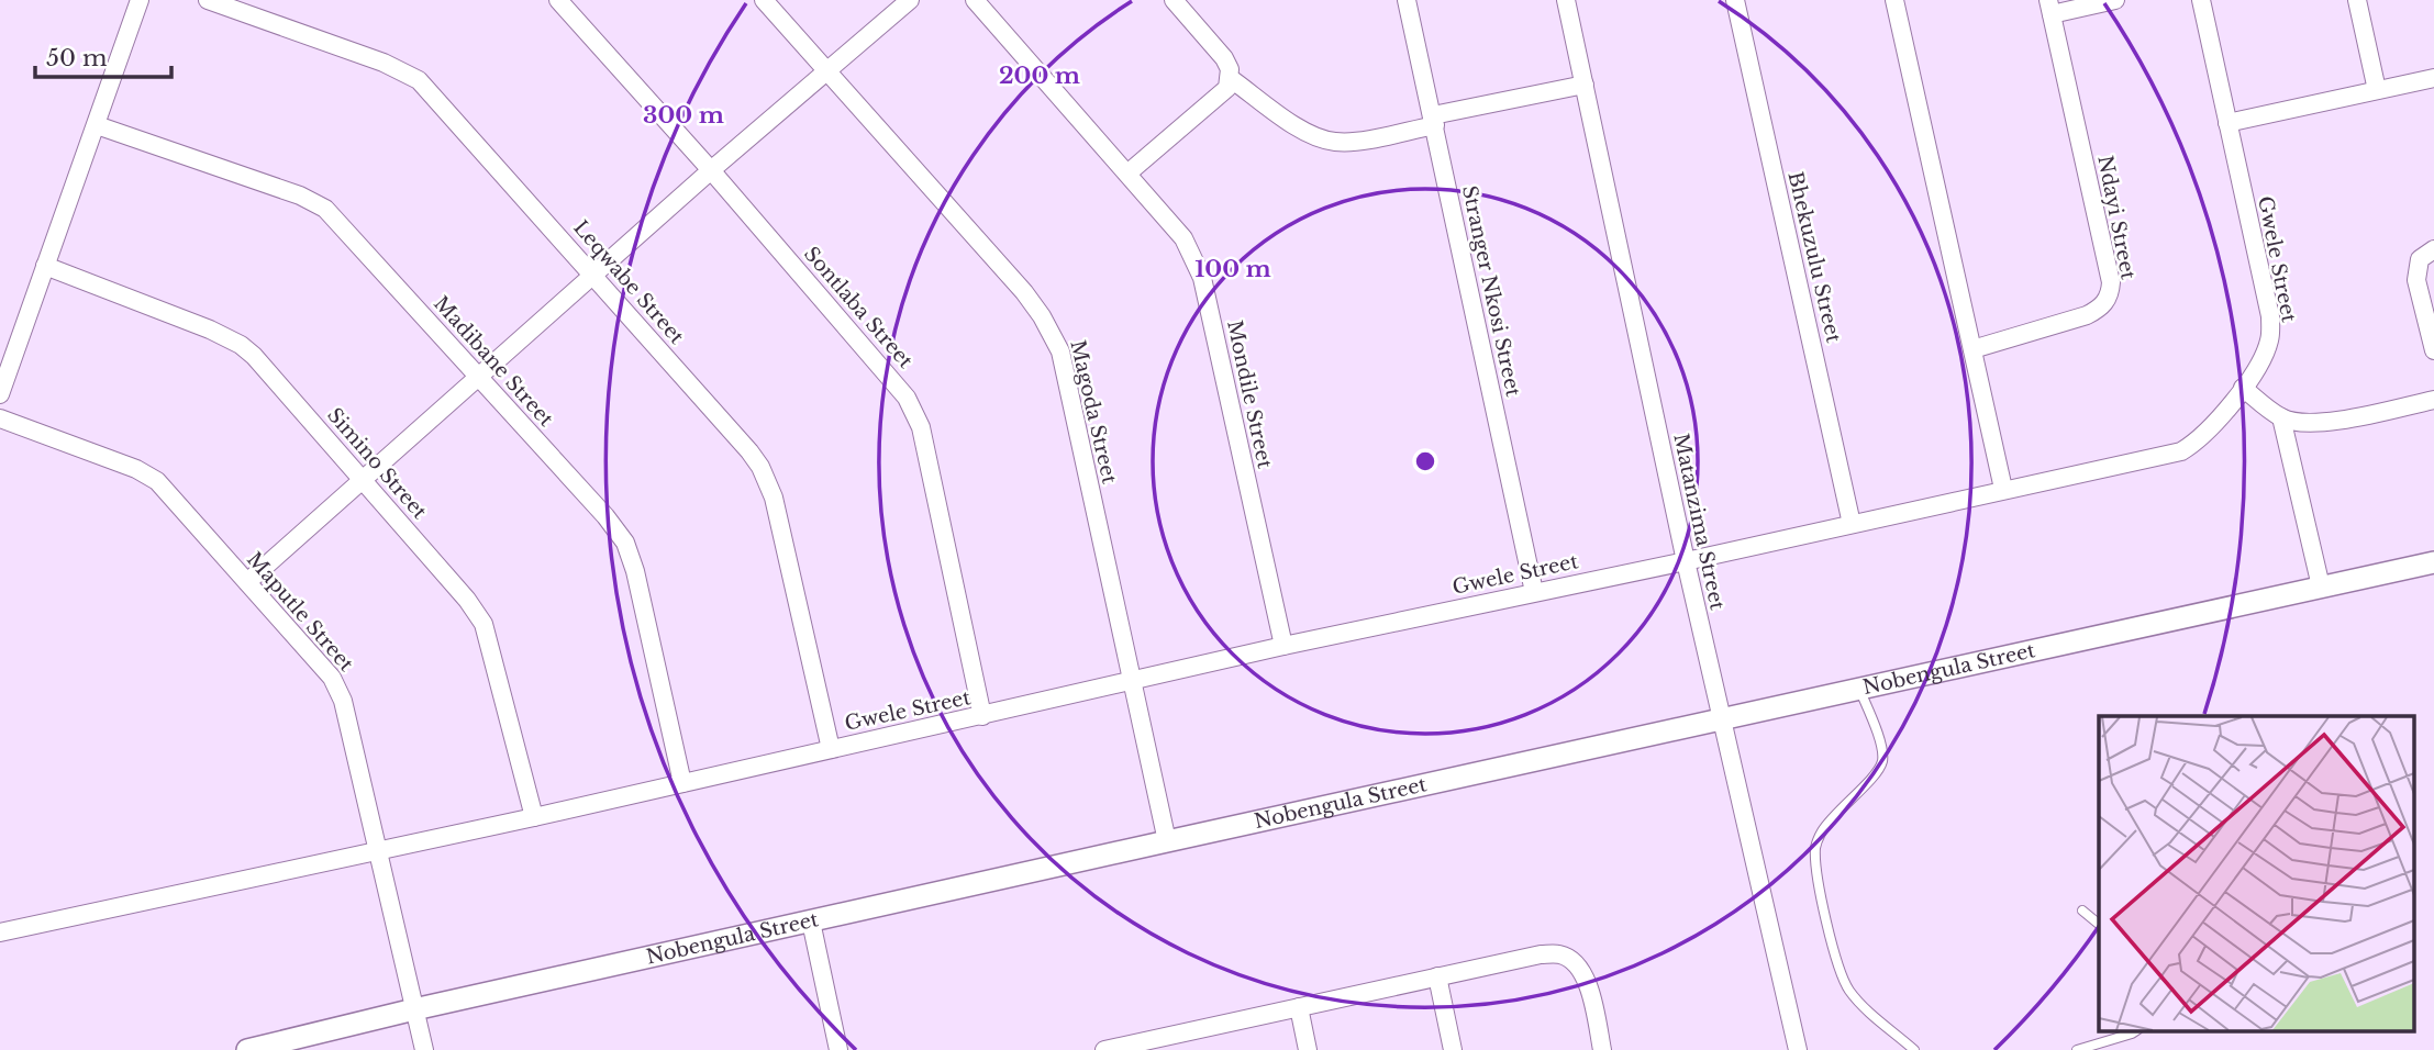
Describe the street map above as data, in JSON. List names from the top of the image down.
{
  "streets": {
    "street": [
      "Ndayi Street",
      "Bhekuzulu Street",
      "Gwele Street",
      "Leqwabe Street",
      "Stranger Nkosi Street",
      "Sontlaba Street",
      "Madibane Street",
      "Mondile Street",
      "Magoda Street",
      "Simino Street",
      "Matanzima Street",
      "Maputle Street",
      "Nobengula Street"
    ]
  },
  "crossings": [
    ["Bhekuzulu Street", "Gwele Street"],
    ["Gwele Street", "Leqwabe Street"],
    ["Gwele Street", "Stranger Nkosi Street"],
    ["Gwele Street", "Sontlaba Street"],
    ["Gwele Street", "Madibane Street"],
    ["Gwele Street", "Mondile Street"],
    ["Gwele Street", "Magoda Street"],
    ["Gwele Street", "Simino Street"],
    ["Gwele Street", "Matanzima Street"],
    ["Gwele Street", "Maputle Street"],
    ["Magoda Street", "Nobengula Street"],
    ["Matanzima Street", "Nobengula Street"],
    ["Maputle Street", "Nobengula Street"]
  ],
  "scale_bar": "50 m",
  "rings": ["200 m", "300 m", "100 m"]
}
